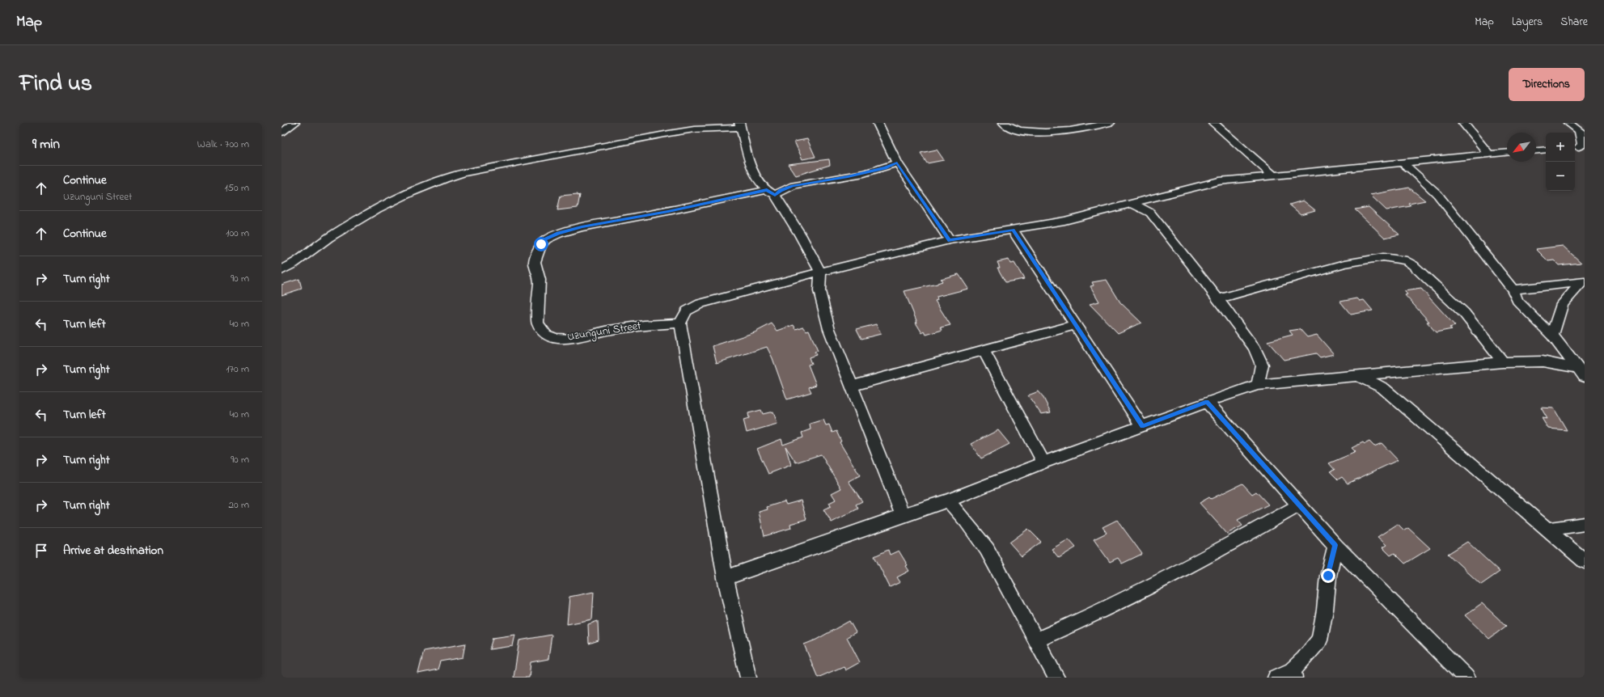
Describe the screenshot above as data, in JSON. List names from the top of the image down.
{
  "streets": {
    "street": ["Uzunguni Street"]
  },
  "north": "bottom left",
  "page": {
    "header": "Map",
    "nav": ["Map", "Layers", "Share"],
    "title": "Find us",
    "buttons": "Directions",
    "heading": ["9 min", "Walk · 700 m"],
    "map_buttons": ["+", "−"],
    "list": [
      ["Continue", "Uzunguni Street", "150 m"],
      ["Continue", "100 m"],
      ["Turn right", "90 m"],
      ["Turn left", "40 m"],
      ["Turn right", "170 m"],
      ["Turn left", "40 m"],
      ["Turn right", "90 m"],
      ["Turn right", "20 m"],
      "Arrive at destination"
    ]
  }
}
